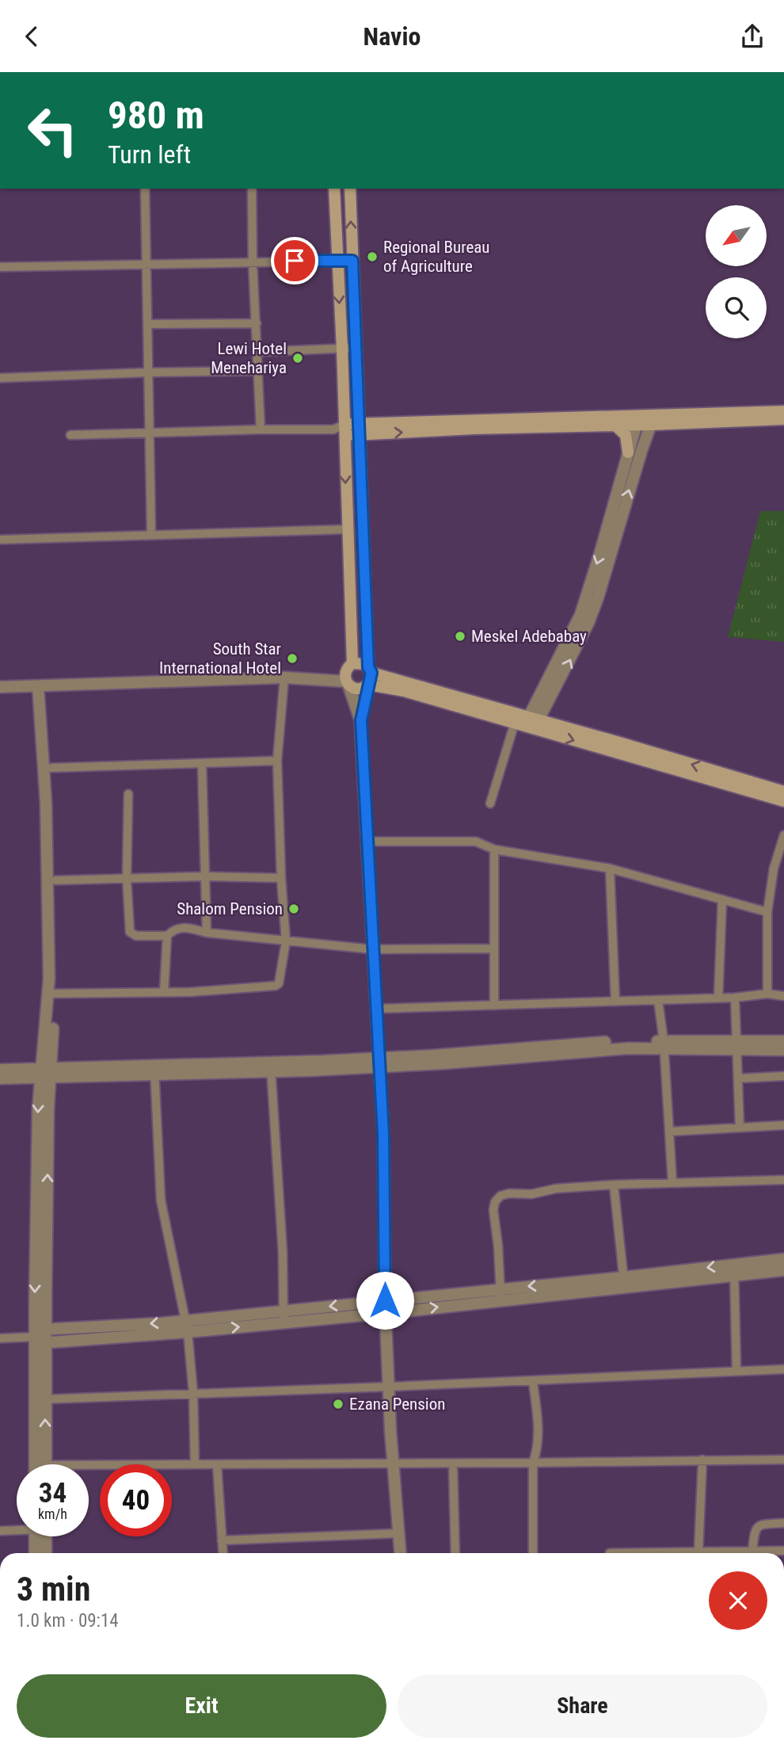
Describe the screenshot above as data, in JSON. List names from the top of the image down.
{
  "places": [
    "Regional Bureau of Agriculture",
    "Lewi Hotel Menehariya",
    "Meskel Adebabay",
    "South Star International Hotel",
    "Shalom Pension",
    "Ezana Pension"
  ],
  "north": "bottom left",
  "page": {
    "header": "Navio",
    "turn": ["980 m", "Turn left"],
    "speed": "34 km/h",
    "limit": "40",
    "heading": ["3 min", "1.0 km · 09:14"],
    "buttons": ["Exit", "Share"]
  }
}
